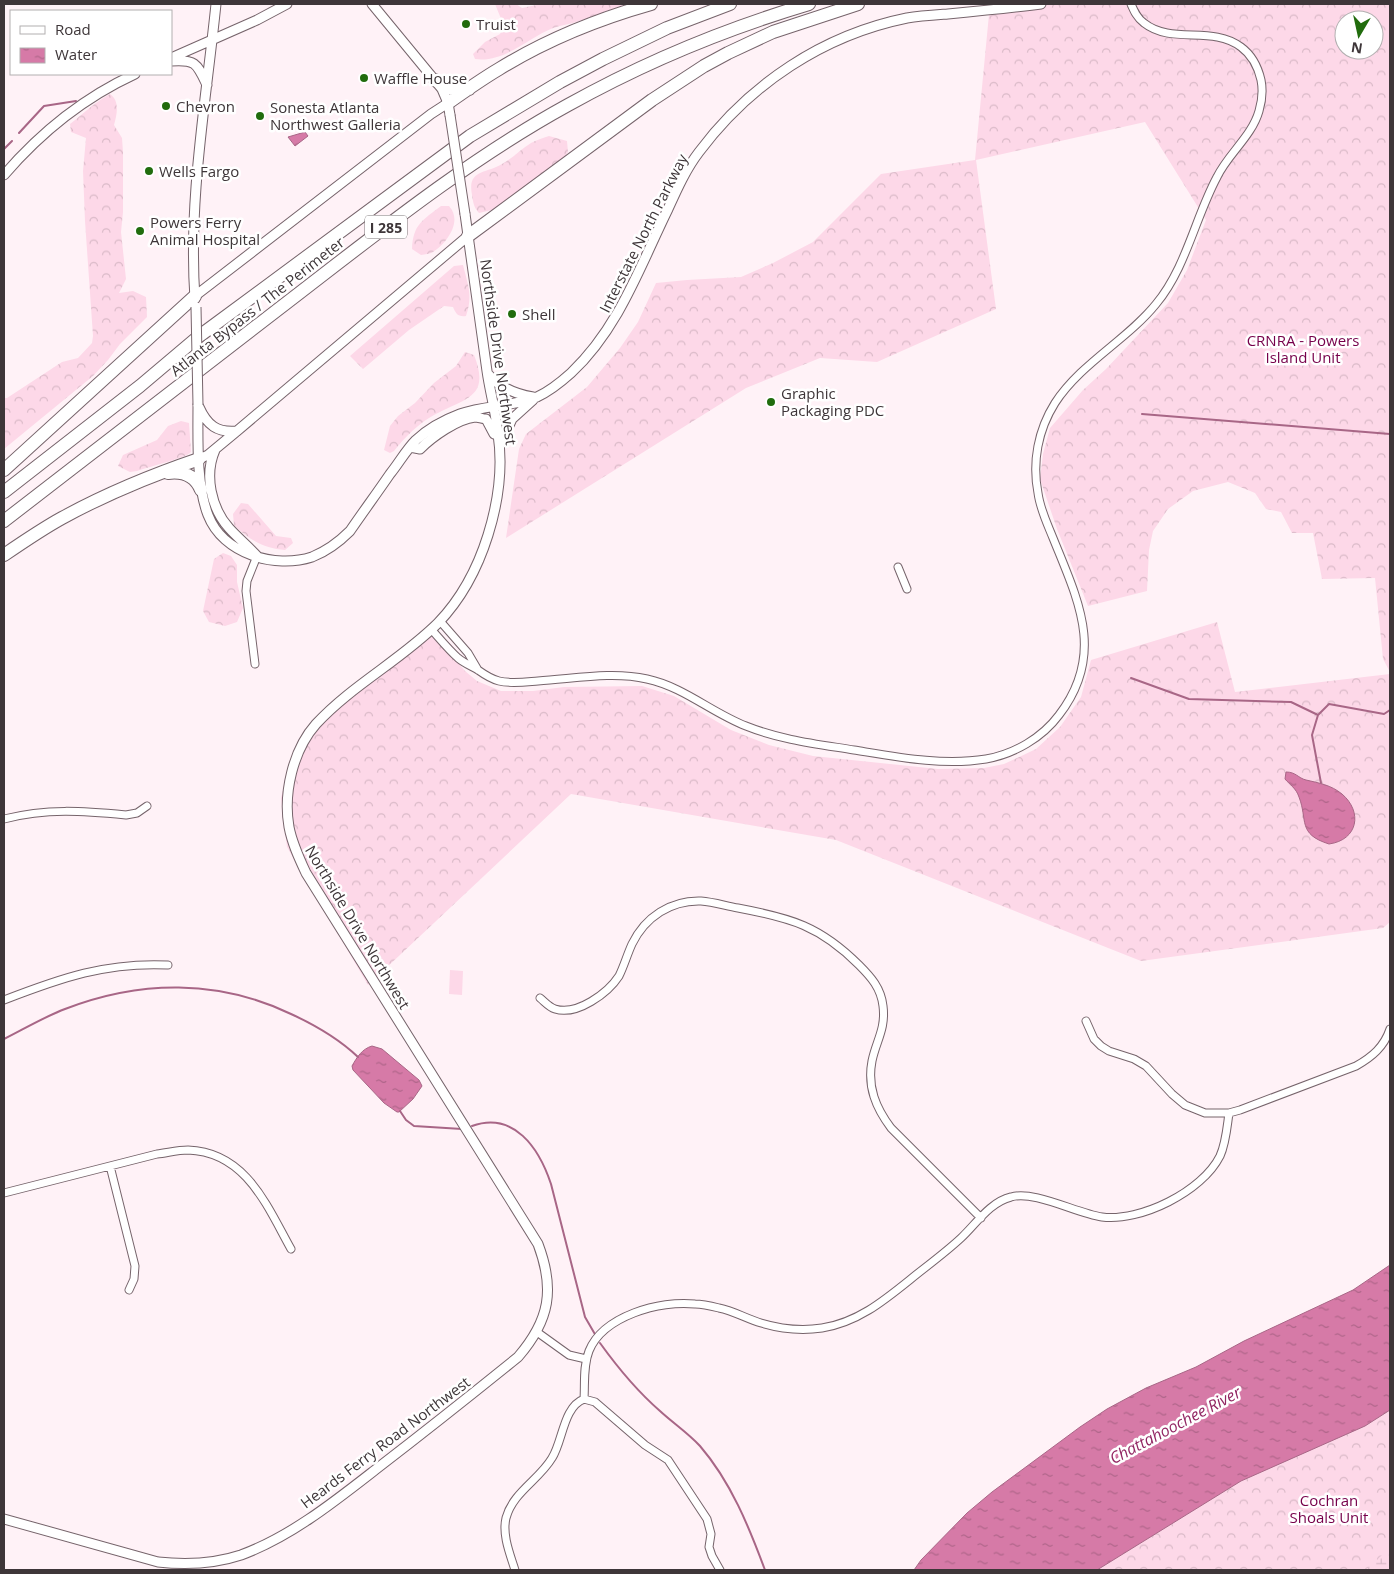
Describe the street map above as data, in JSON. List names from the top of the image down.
{
  "streets": {
    "highway": ["I 285", "Atlanta Bypass / The Perimeter"],
    "street": ["Interstate North Parkway", "Northside Drive Northwest", "Heards Ferry Road Northwest"]
  },
  "crossings": [
    ["Interstate North Parkway", "Northside Drive Northwest"],
    ["Northside Drive Northwest", "Heards Ferry Road Northwest"]
  ],
  "water": ["Chattahoochee River"],
  "parks": ["CRNRA - Powers Island Unit", "Cochran Shoals Unit"],
  "places": [
    "Truist",
    "Waffle House",
    "Chevron",
    "Sonesta Atlanta Northwest Galleria",
    "Wells Fargo",
    "Powers Ferry Animal Hospital",
    "Shell",
    "Graphic Packaging PDC"
  ],
  "legend": ["Road", "Water"],
  "north": "bottom"
}
